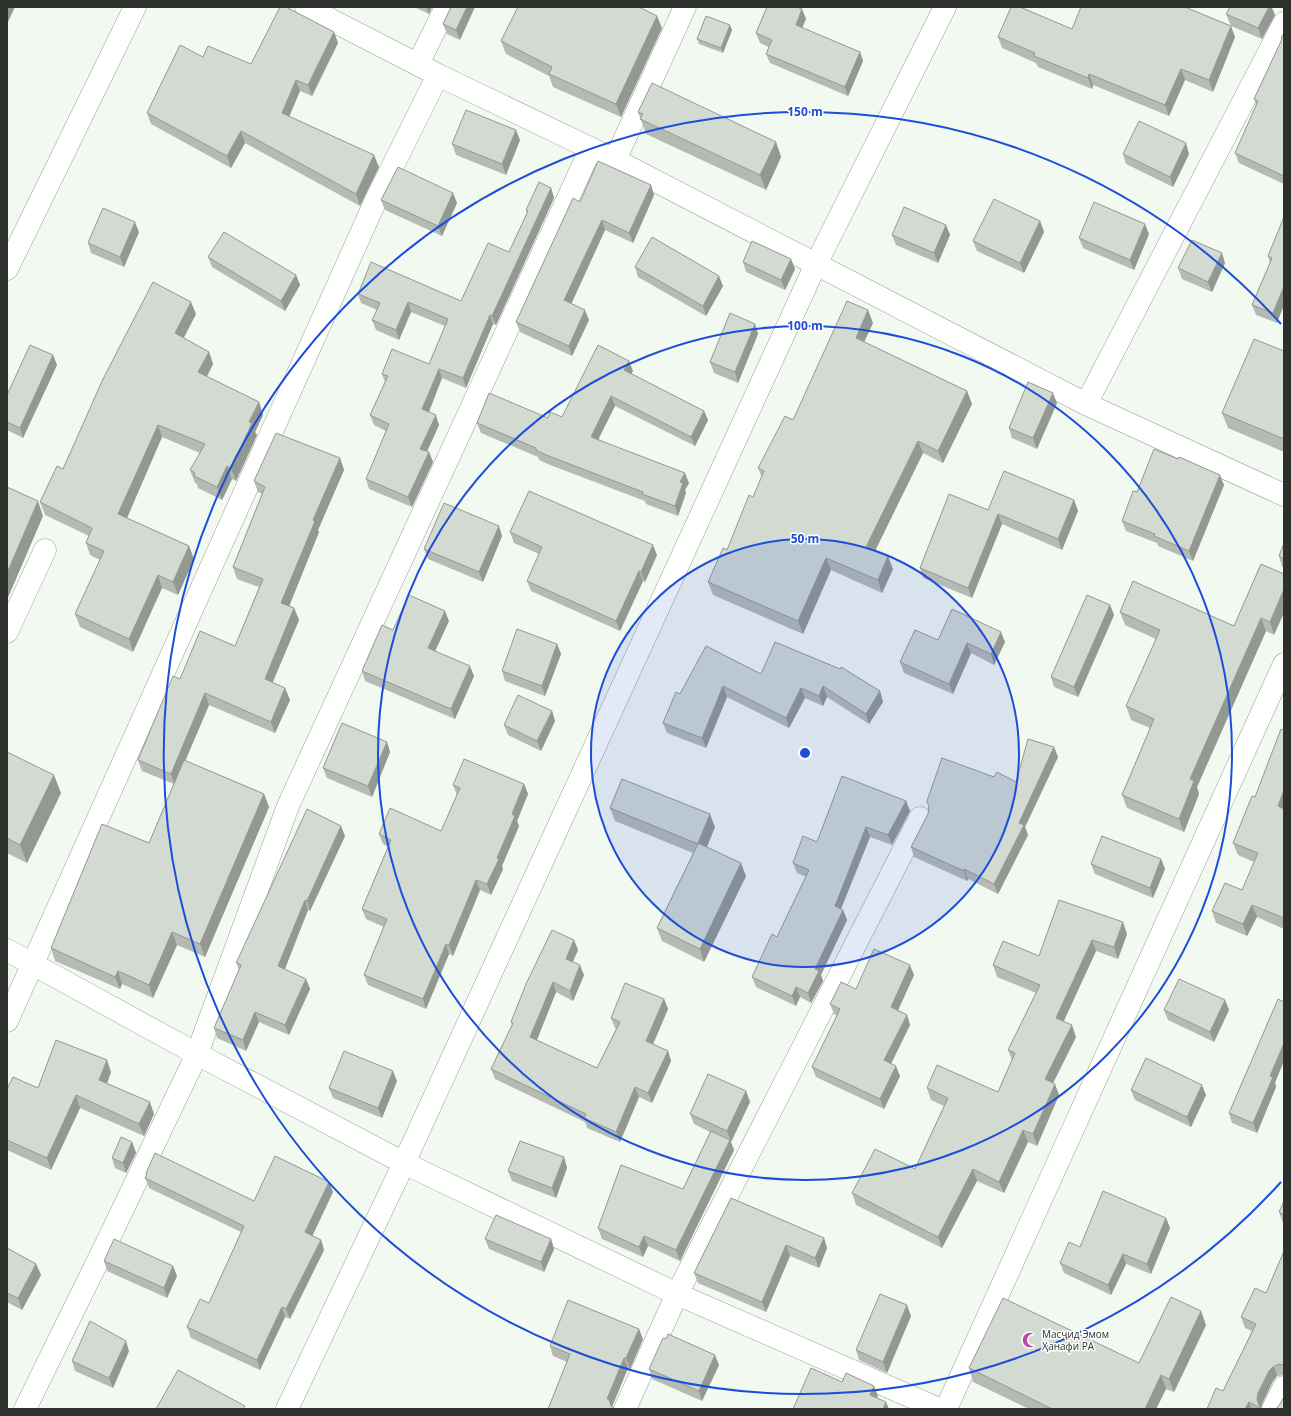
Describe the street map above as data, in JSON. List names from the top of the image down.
{
  "places": {
    "mosque": ["Масҷид Эмом Ҳанафи РА"]
  },
  "rings": ["150 m", "100 m", "50 m"]
}
